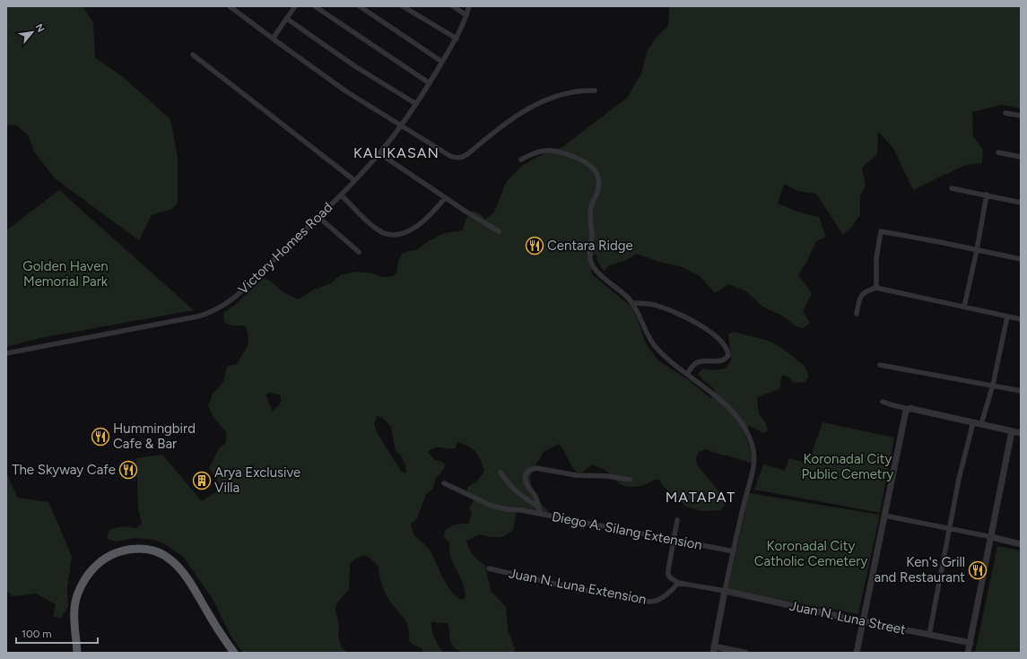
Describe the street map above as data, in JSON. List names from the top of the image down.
{
  "streets": {
    "street": [
      "Victory Homes Road",
      "Diego A. Silang Extension",
      "Juan N. Luna Extension",
      "Juan N. Luna Street"
    ]
  },
  "districts": ["KALIKASAN", "MATAPAT"],
  "parks": ["Golden Haven Memorial Park", "Koronadal City Public Cemetry", "Koronadal City Catholic Cemetery"],
  "places": {
    "restaurant": [
      "Centara Ridge",
      "Hummingbird Cafe & Bar",
      "The Skyway Cafe",
      "Ken's Grill and Restaurant"
    ],
    "building": ["Arya Exclusive Villa"]
  },
  "scale_bar": "100 m",
  "north": "top right"
}
